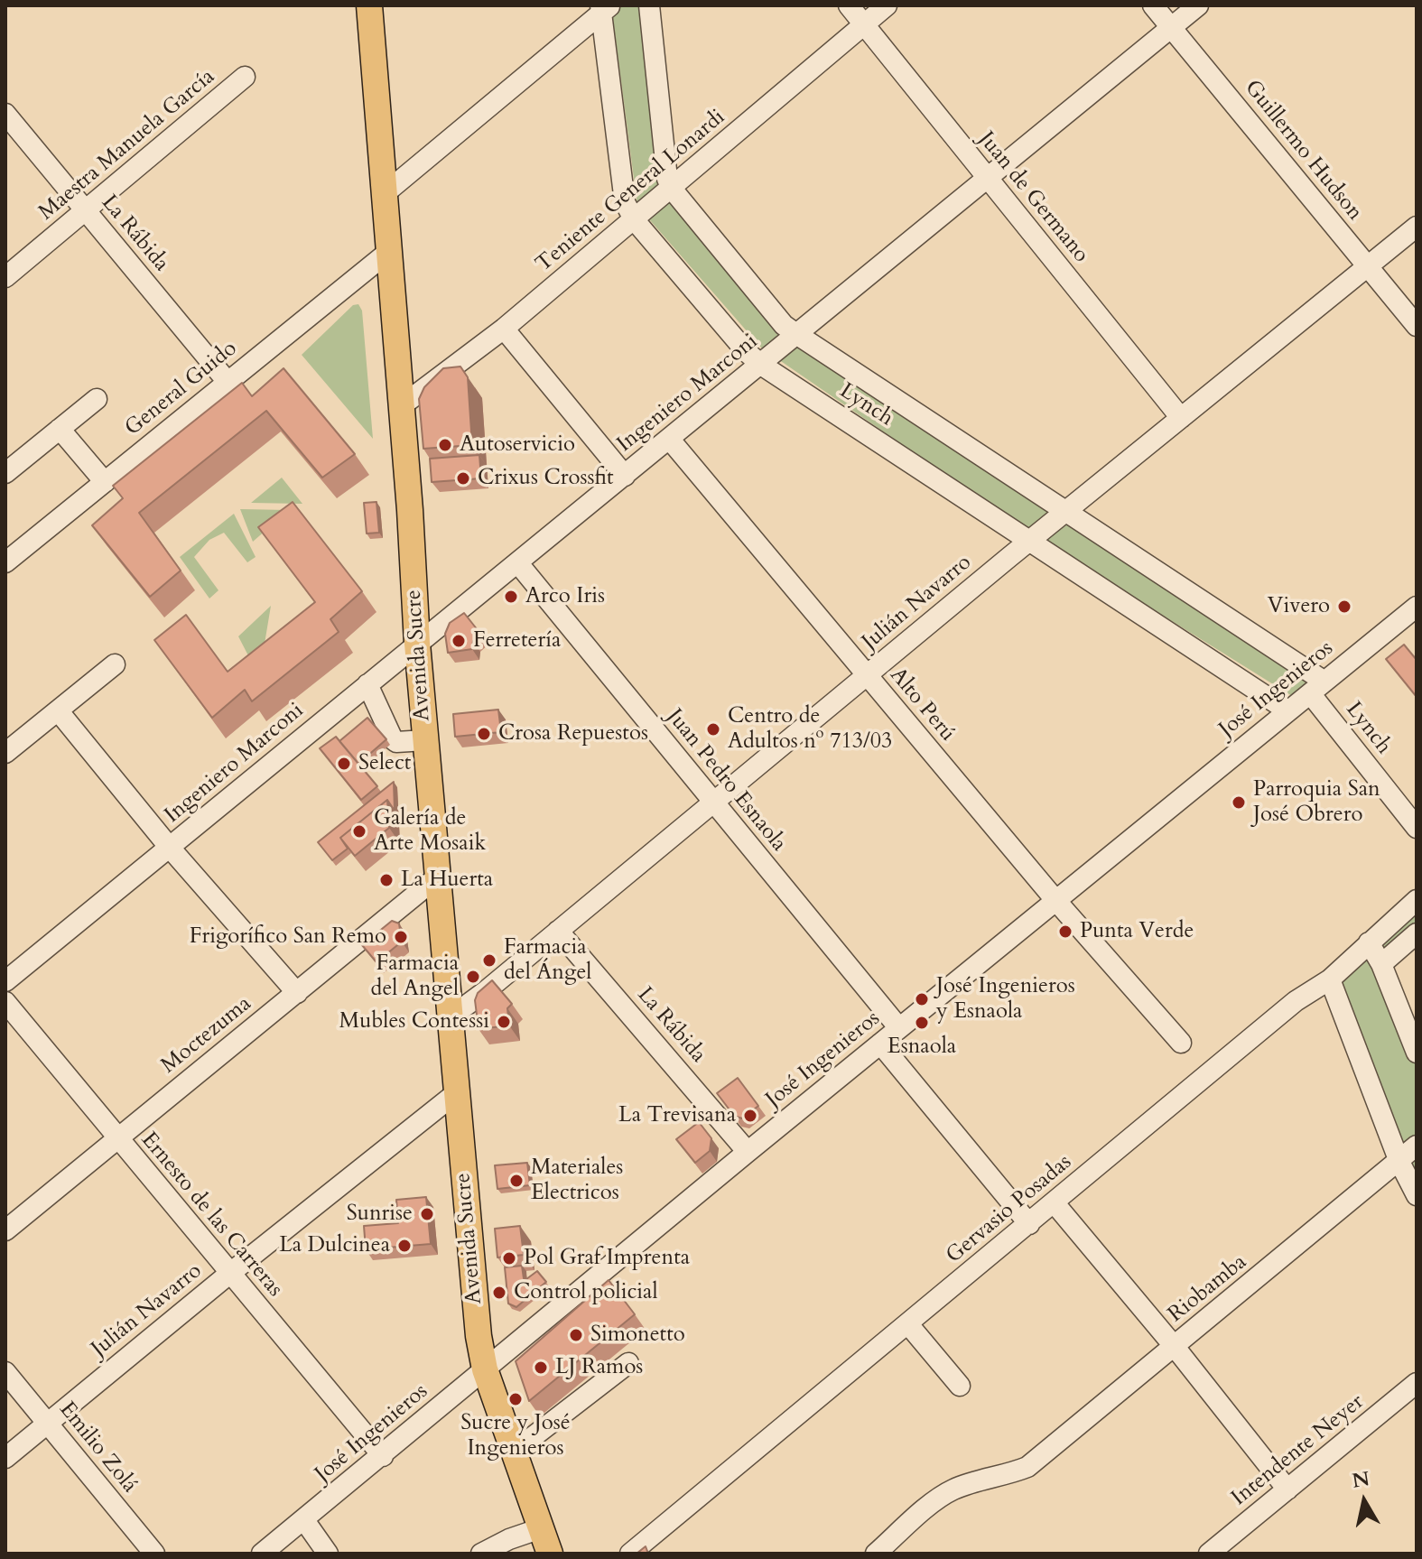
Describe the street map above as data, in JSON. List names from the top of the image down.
{
  "streets": {
    "main road": ["Avenida Sucre"],
    "street": [
      "Maestra Manuela García",
      "Guillermo Hudson",
      "Teniente General Lonardi",
      "Juan de Germano",
      "La Rábida",
      "General Guido",
      "Ingeniero Marconi",
      "Lynch",
      "Julián Navarro",
      "José Ingenieros",
      "Alto Perú",
      "Juan Pedro Esnaola",
      "Moctezuma",
      "Gervasio Posadas",
      "Ernesto de las Carreras",
      "Riobamba",
      "Emilio Zolá",
      "Intendente Neyer"
    ]
  },
  "crossings": [
    ["Maestra Manuela García", "La Rábida"],
    ["Guillermo Hudson", "Ingeniero Marconi"],
    ["Guillermo Hudson", "Julián Navarro"],
    ["Teniente General Lonardi", "Juan de Germano"],
    ["Teniente General Lonardi", "Lynch"],
    ["Teniente General Lonardi", "Avenida Sucre"],
    ["Juan de Germano", "Ingeniero Marconi"],
    ["Juan de Germano", "Julián Navarro"],
    ["La Rábida", "General Guido"],
    ["La Rábida", "Julián Navarro"],
    ["La Rábida", "José Ingenieros"],
    ["General Guido", "Avenida Sucre"],
    ["Ingeniero Marconi", "Lynch"],
    ["Ingeniero Marconi", "Avenida Sucre"],
    ["Ingeniero Marconi", "Alto Perú"],
    ["Ingeniero Marconi", "Juan Pedro Esnaola"],
    ["Lynch", "Julián Navarro"],
    ["Lynch", "José Ingenieros"],
    ["Julián Navarro", "Avenida Sucre"],
    ["Julián Navarro", "Alto Perú"],
    ["Julián Navarro", "Juan Pedro Esnaola"],
    ["Julián Navarro", "Ernesto de las Carreras"],
    ["Julián Navarro", "Emilio Zolá"],
    ["Avenida Sucre", "José Ingenieros"],
    ["Avenida Sucre", "Moctezuma"],
    ["José Ingenieros", "Alto Perú"],
    ["José Ingenieros", "Juan Pedro Esnaola"],
    ["José Ingenieros", "Ernesto de las Carreras"],
    ["Moctezuma", "Ernesto de las Carreras"]
  ],
  "places": [
    "Autoservicio",
    "Crixus Crossfit",
    "Arco Iris",
    "Vivero",
    "Ferretería",
    "Centro de Adultos nº 713/03",
    "Crosa Repuestos",
    "Select",
    "Parroquia San José Obrero",
    "Galería de Arte Mosaik",
    "La Huerta",
    "Punta Verde",
    "Frigorífico San Remo",
    "Farmacia del Ángel",
    "Farmacia del Angel",
    "José Ingenieros y Esnaola",
    "Mubles Contessi",
    "Esnaola",
    "La Trevisana",
    "Materiales Electricos",
    "Sunrise",
    "La Dulcinea",
    "Pol Graf Imprenta",
    "Control policial",
    "Simonetto",
    "LJ Ramos",
    "Sucre y José Ingenieros"
  ],
  "north": "top"
}
